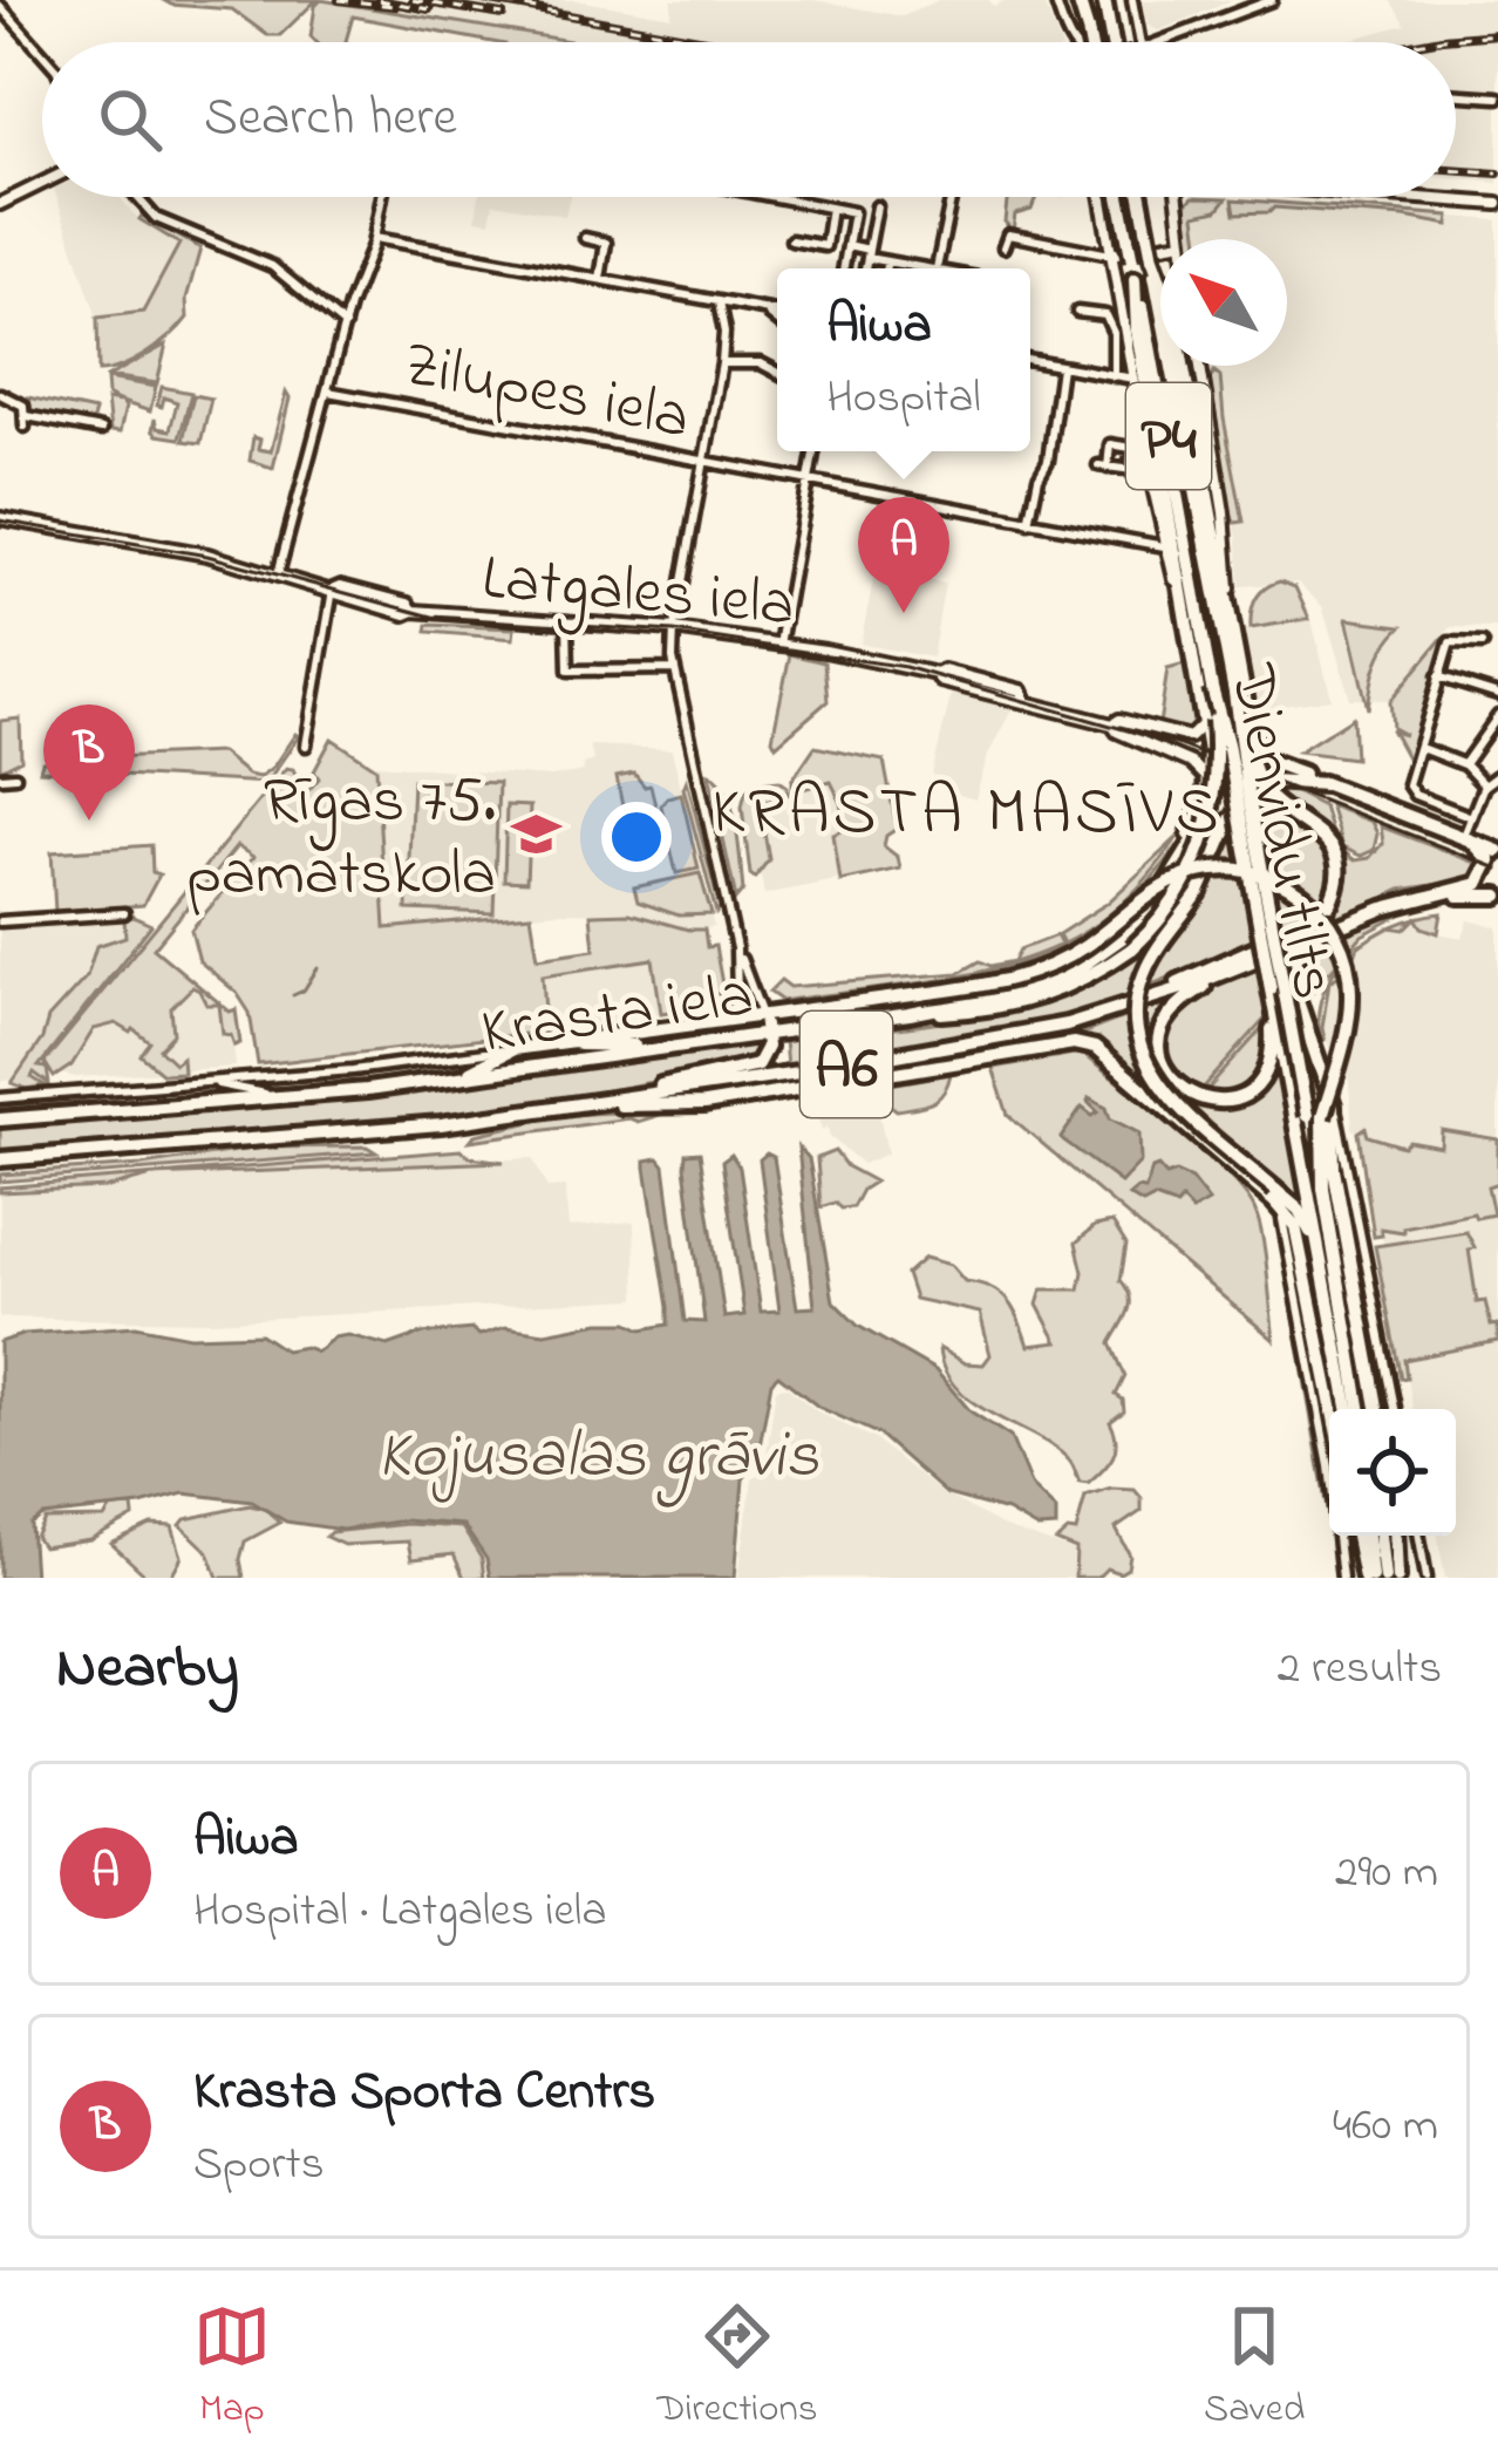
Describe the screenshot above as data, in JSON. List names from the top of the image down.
{
  "streets": {
    "highway": [
      "P4",
      "Dienvidu tilts",
      "Krasta iela",
      "A6"
    ],
    "street": ["Zilupes iela", "Latgales iela"]
  },
  "crossings": [
    ["P4", "Dienvidu tilts"],
    ["P4", "Krasta iela"],
    ["Krasta iela", "A6"]
  ],
  "districts": ["KRASTA MASĪVS"],
  "water": ["Kojusalas grāvis"],
  "places": {
    "school or university": ["Rīgas 75. pamatskola"]
  },
  "north": "top left",
  "page": {
    "search": "Search here",
    "popup": ["Aiwa", "Hospital"],
    "pins": ["A", "B"],
    "heading": ["Nearby", "2 results"],
    "list": [
      {
        "mark": "A",
        "name": "Aiwa",
        "note": "Hospital · Latgales iela",
        "value": "290 m"
      },
      {
        "mark": "B",
        "name": "Krasta Sporta Centrs",
        "note": "Sports",
        "value": "460 m"
      }
    ],
    "nav": ["Map", "Directions", "Saved"]
  }
}
